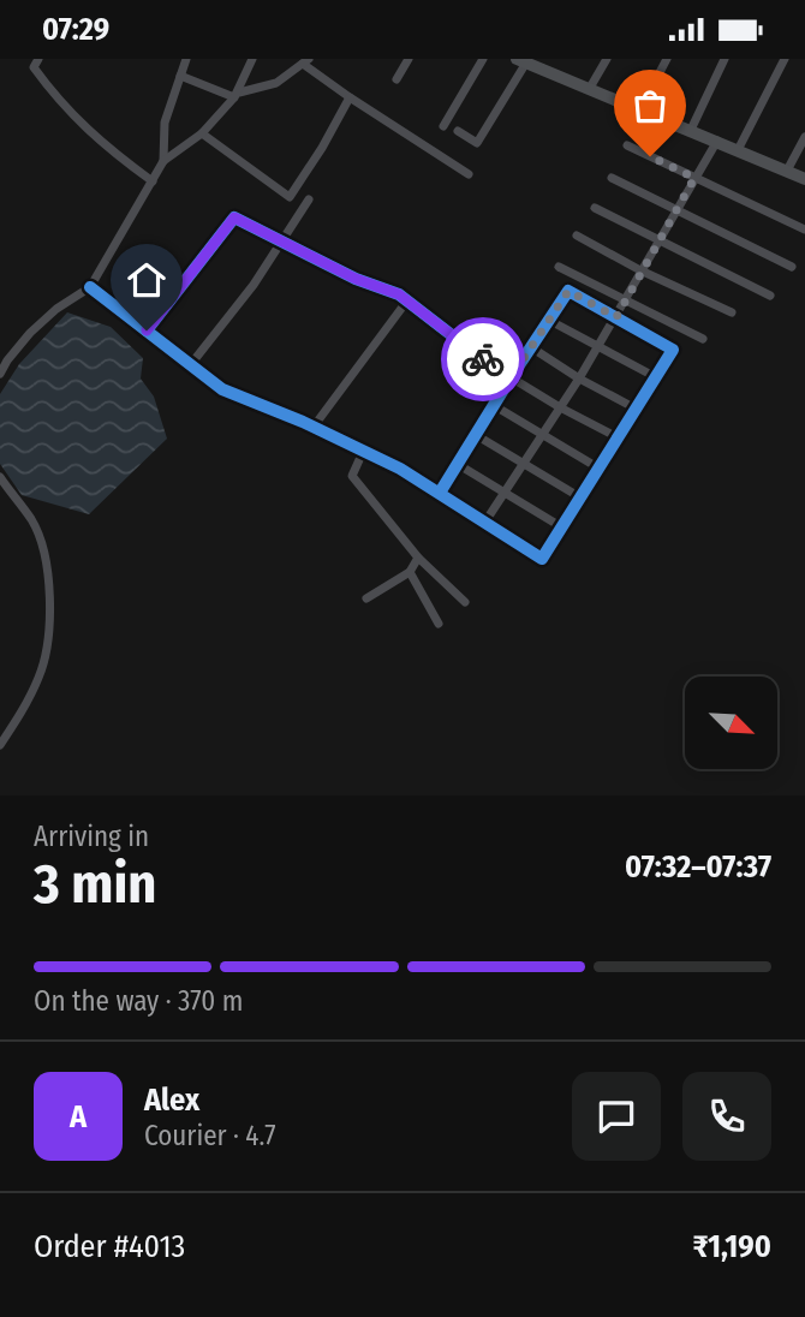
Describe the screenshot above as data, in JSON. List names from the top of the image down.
{
  "north": "bottom right",
  "page": {
    "status": "07:29",
    "heading": ["3 min", "Arriving in", "07:32–07:37"],
    "panel": [
      "Alex",
      "Courier · 4.7",
      "Order #4013",
      "₹1,190"
    ],
    "bar": "On the way · 370 m",
    "round": "A"
  }
}
